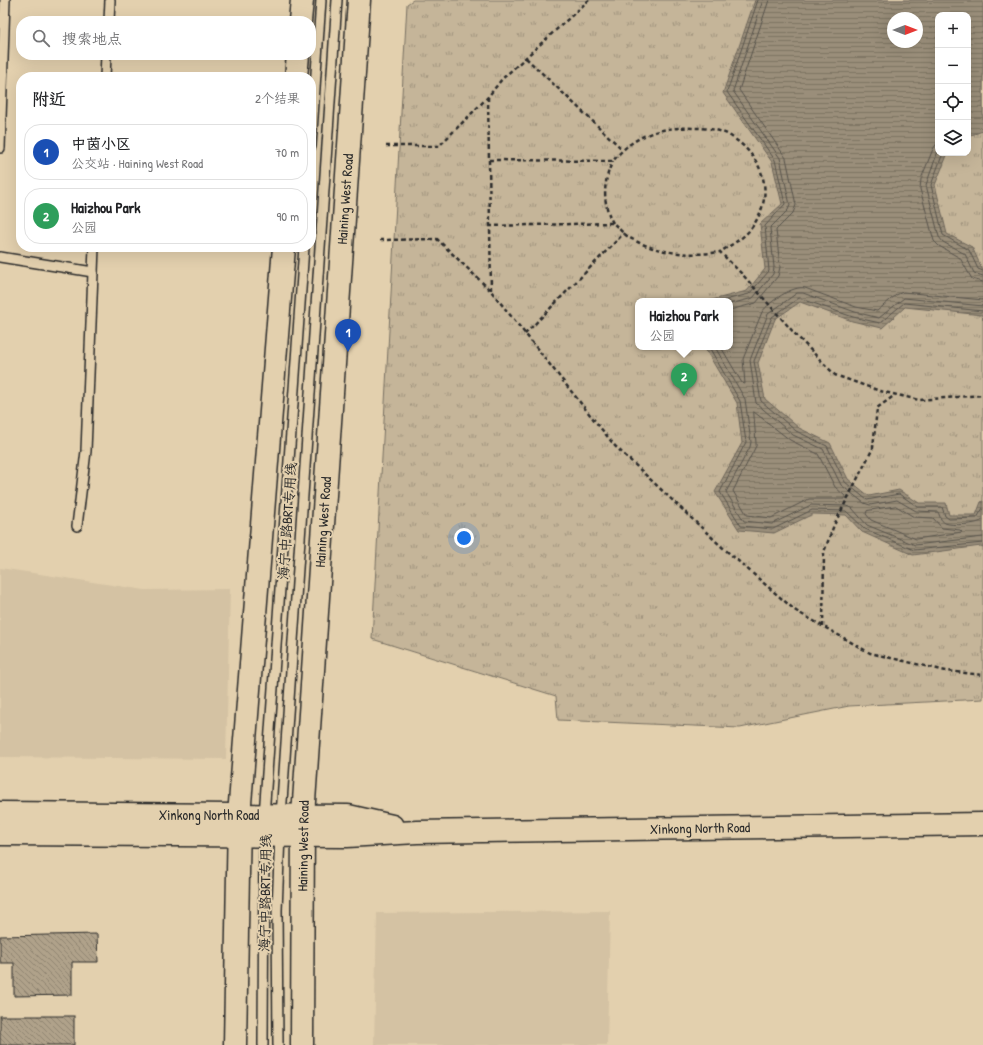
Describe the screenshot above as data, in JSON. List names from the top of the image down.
{
  "streets": {
    "main road": ["Haining West Road", "Xinkong North Road"],
    "lane": ["海宁中路BRT专用线"]
  },
  "crossings": [
    ["Haining West Road", "Xinkong North Road"],
    ["海宁中路BRT专用线", "Xinkong North Road"]
  ],
  "north": "right",
  "page": {
    "map_buttons": ["+", "−"],
    "search": "搜索地点",
    "heading": ["附近", "2个结果"],
    "list": [
      {
        "mark": "1",
        "name": "中茵小区",
        "note": "公交站 · Haining West Road",
        "value": "70 m"
      },
      {
        "mark": "2",
        "name": "Haizhou Park",
        "note": "公园",
        "value": "90 m"
      }
    ],
    "popup": ["Haizhou Park", "公园"],
    "pins": ["1", "2"]
  }
}
